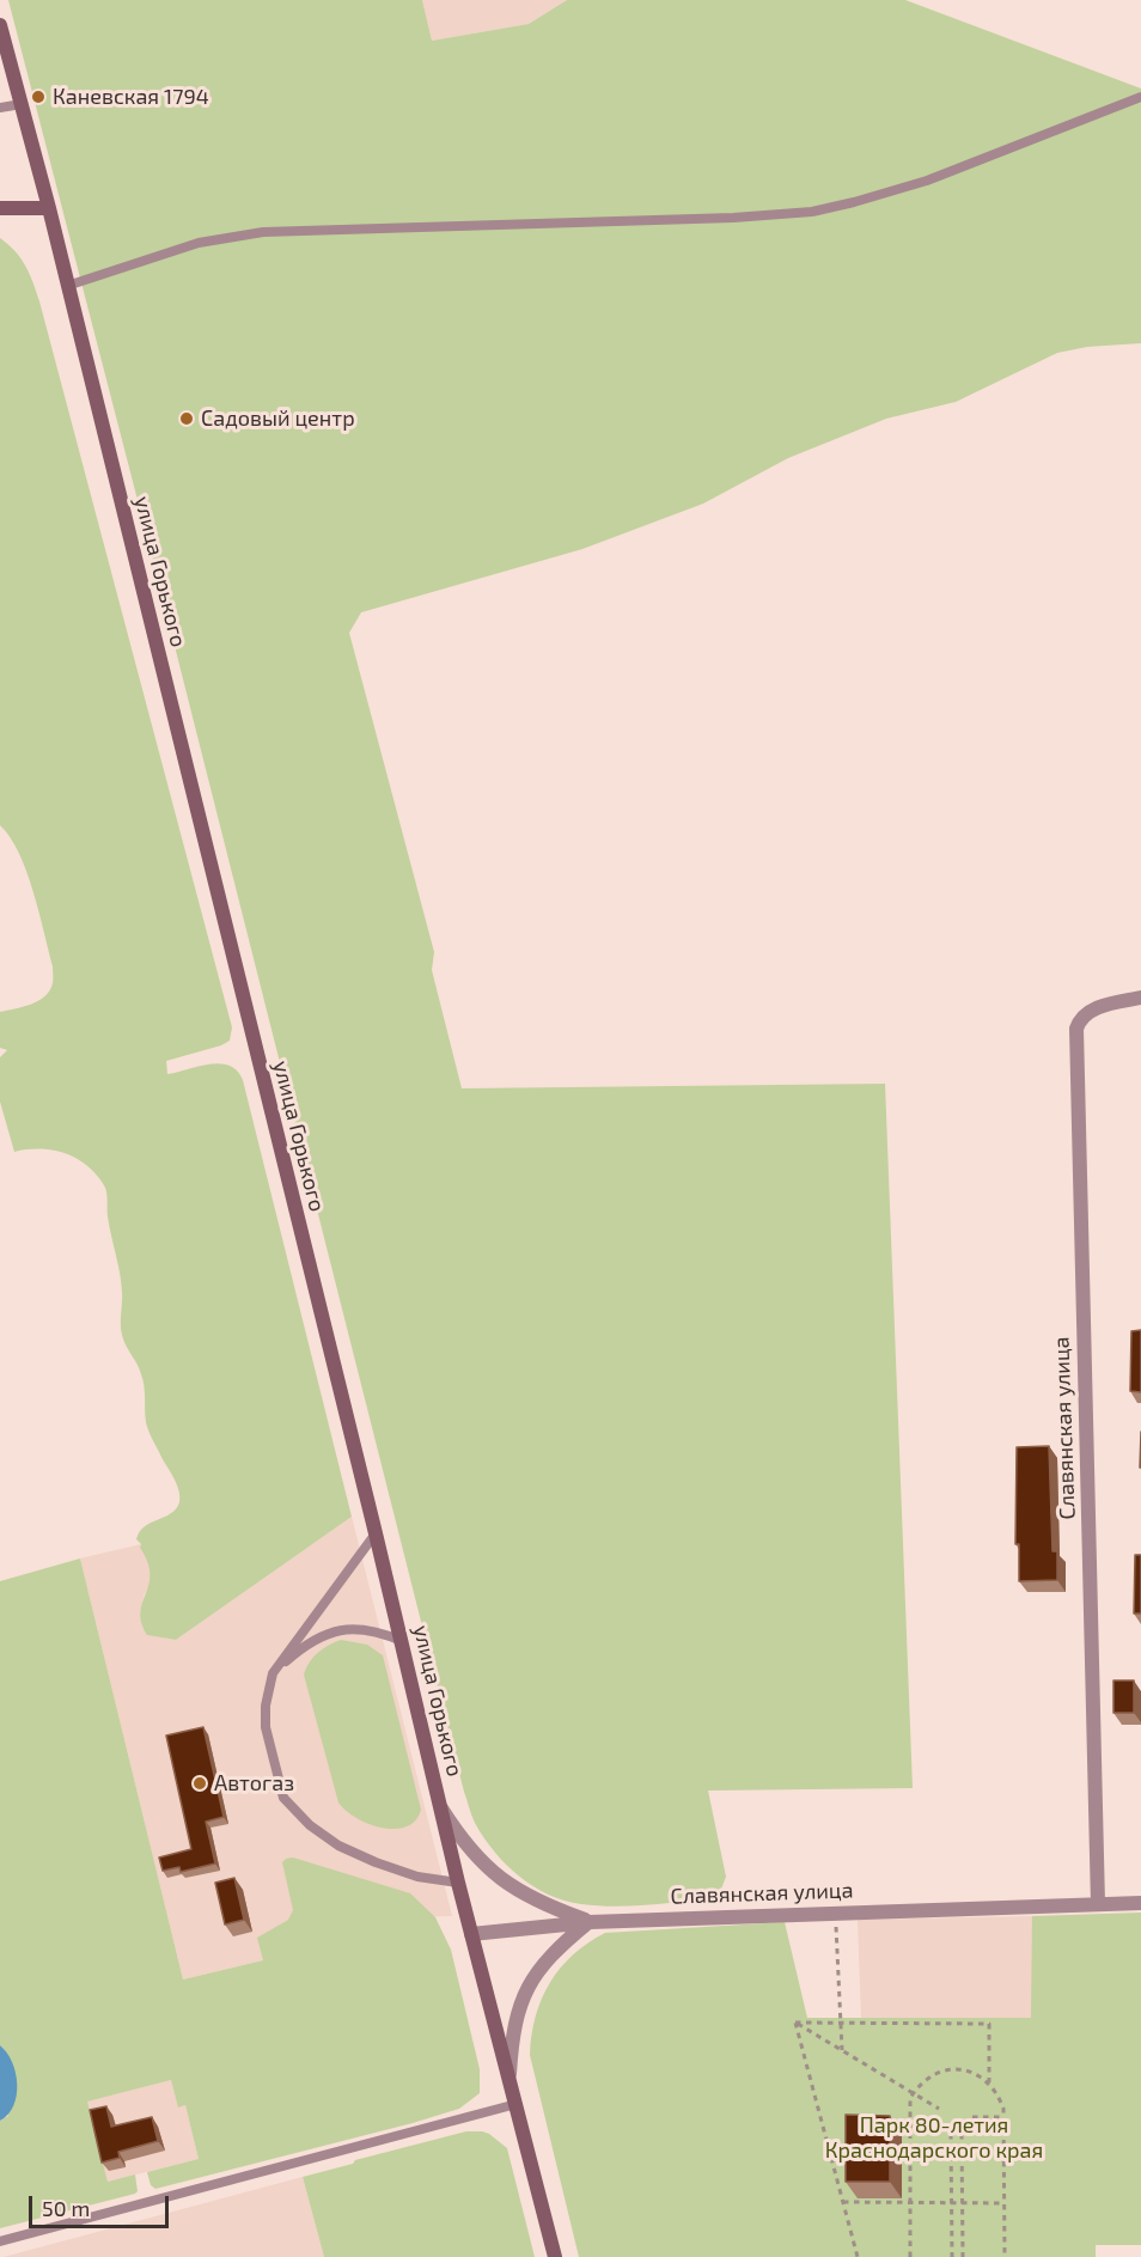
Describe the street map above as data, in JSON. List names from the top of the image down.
{
  "streets": {
    "main road": ["улица Горького"],
    "street": ["Славянская улица"]
  },
  "crossings": [
    ["улица Горького", "Славянская улица"]
  ],
  "parks": ["Парк 80-летия Краснодарского края"],
  "places": ["Каневская 1794", "Садовый центр", "Автогаз"],
  "scale_bar": "50 m"
}
